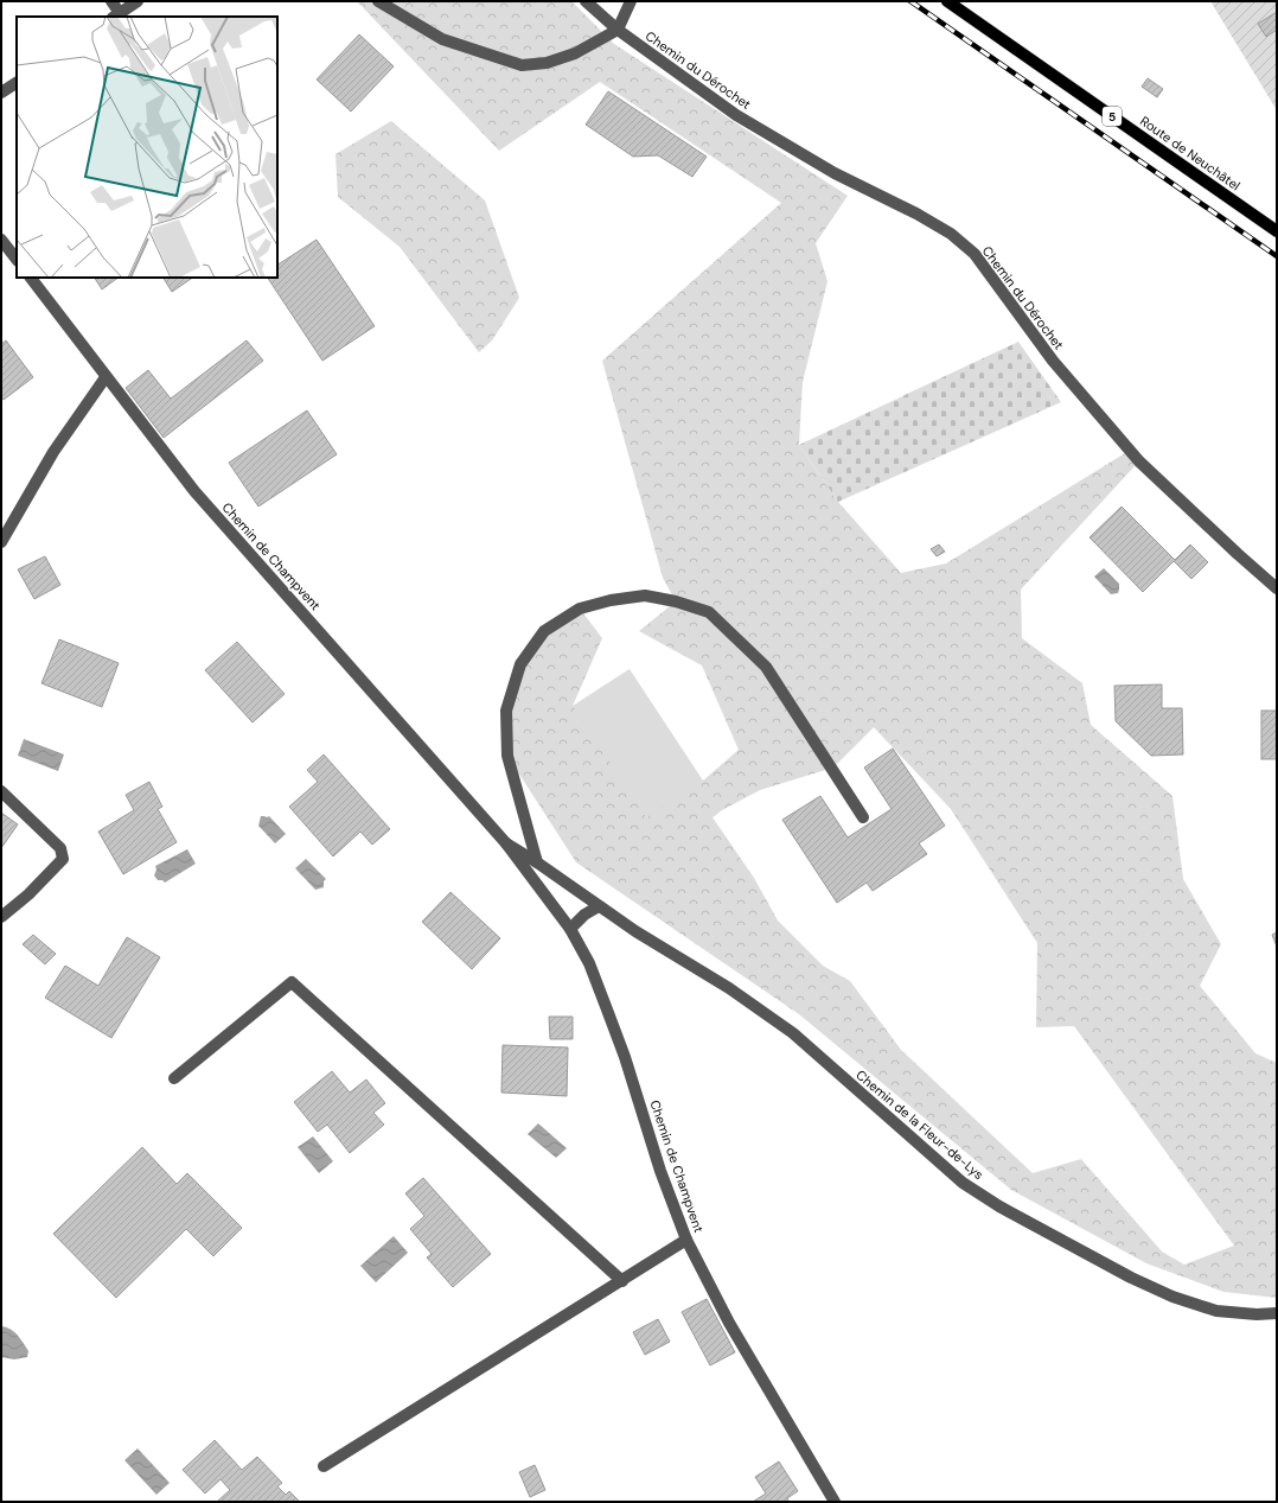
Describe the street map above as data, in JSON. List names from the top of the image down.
{
  "streets": {
    "main road": ["5", "Route de Neuchâtel"],
    "street": ["Chemin du Dérochet", "Chemin de Champvent", "Chemin de la Fleur-de-Lys"]
  },
  "crossings": [
    ["Chemin de Champvent", "Chemin de la Fleur-de-Lys"]
  ]
}
